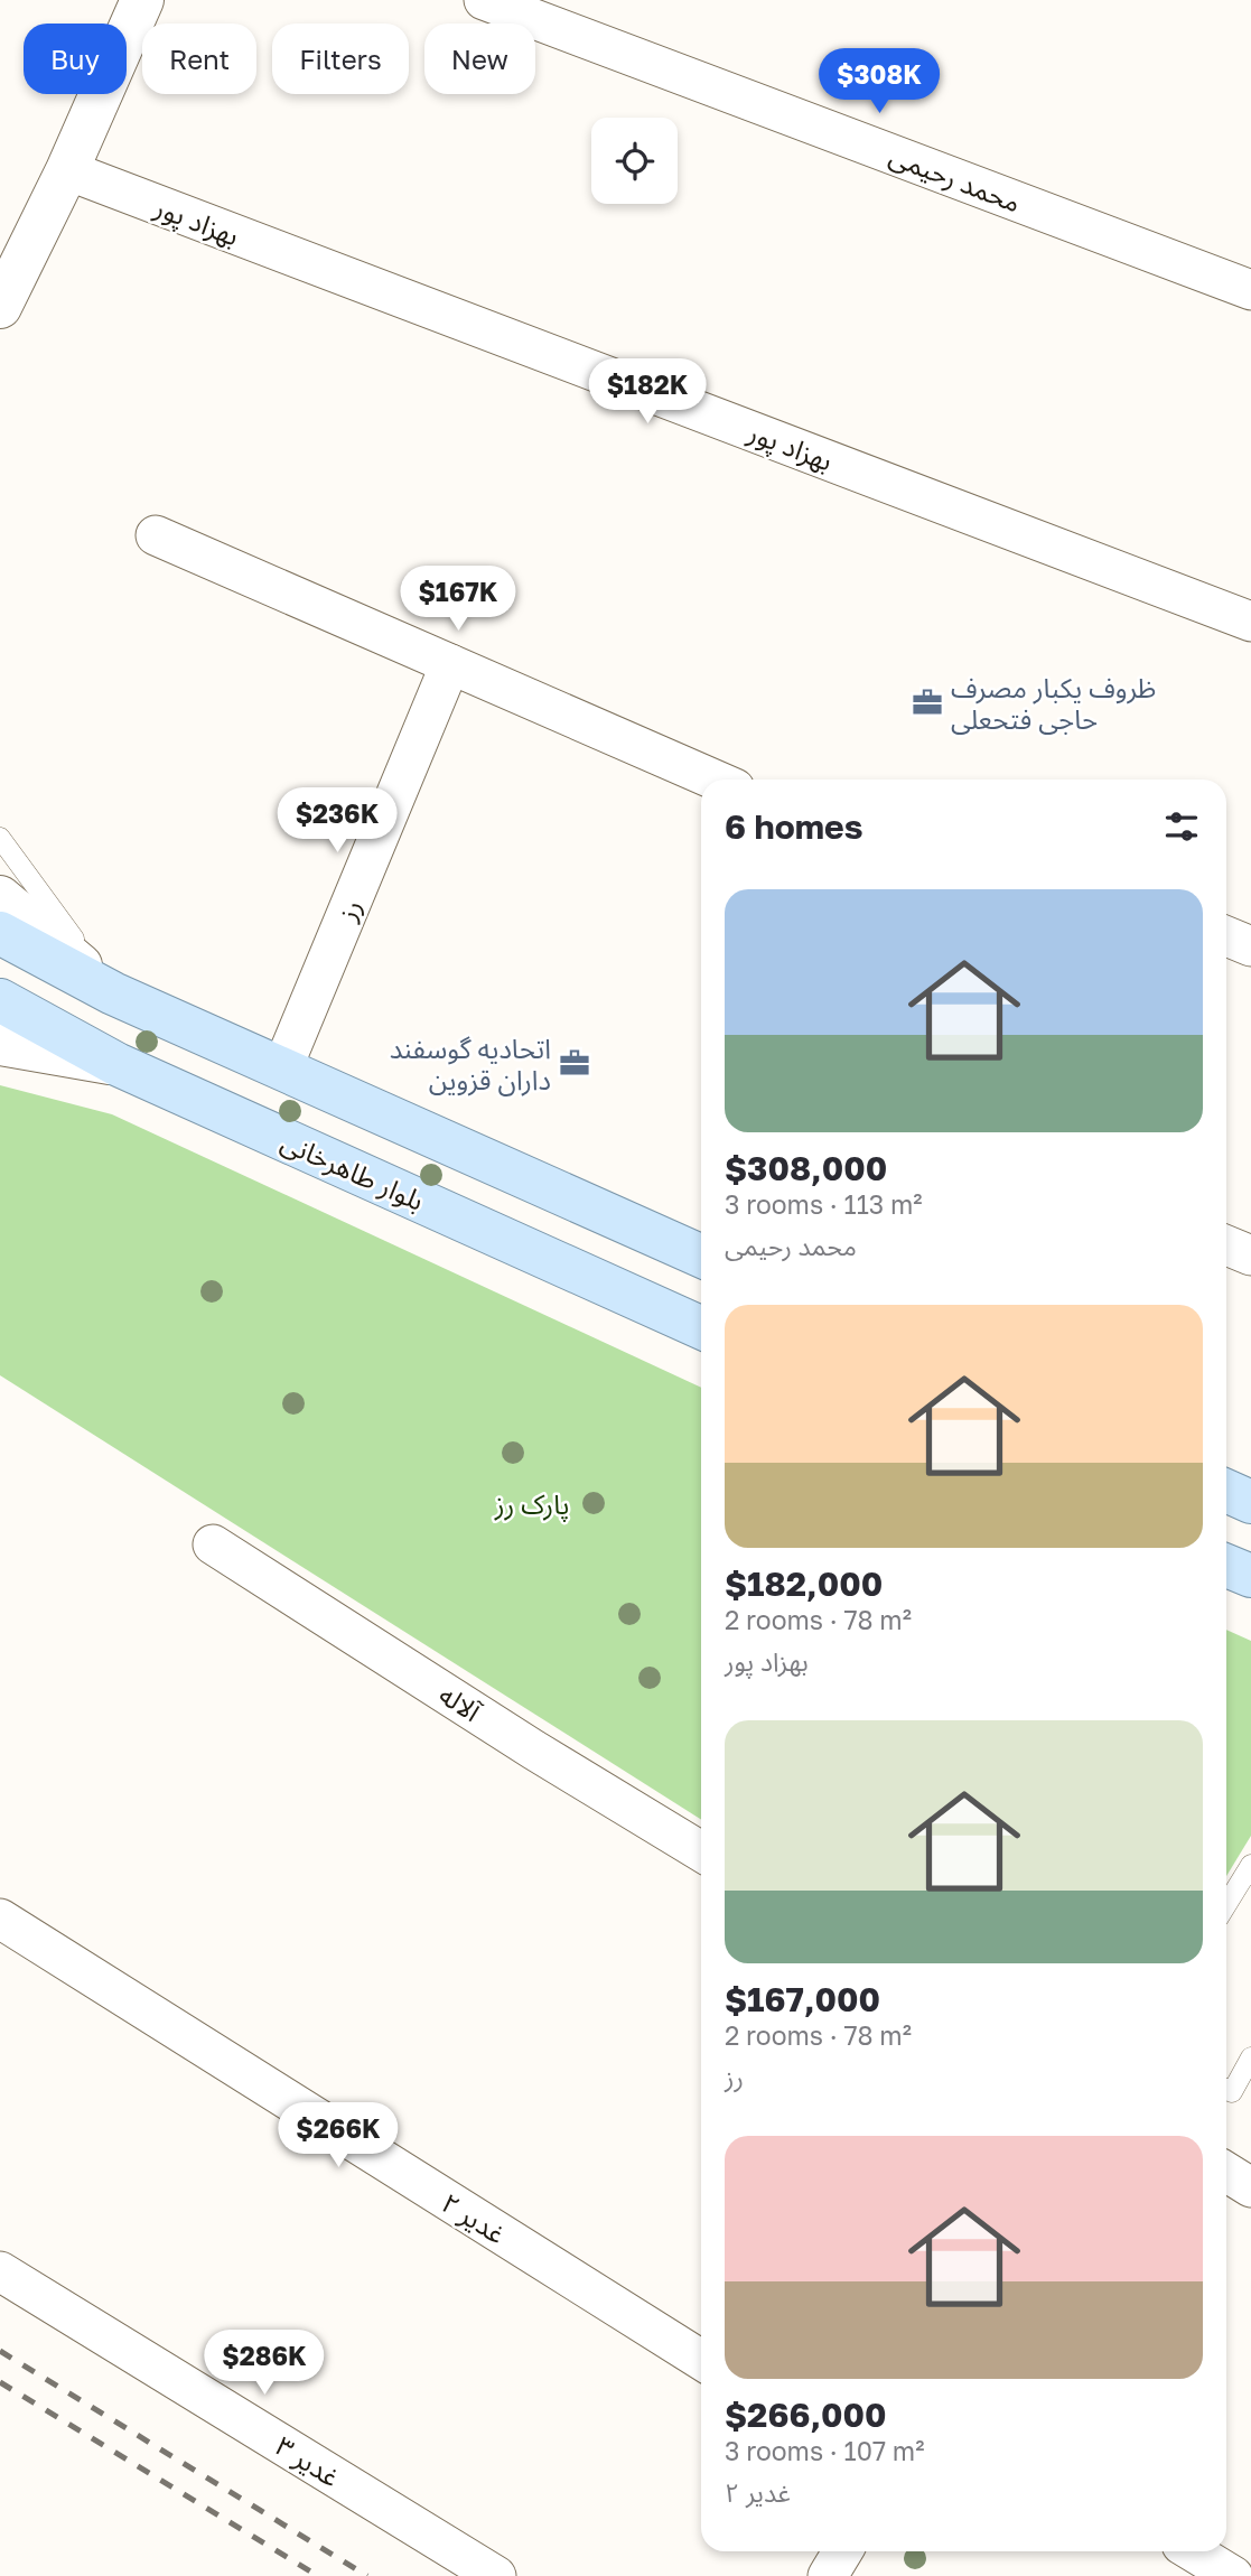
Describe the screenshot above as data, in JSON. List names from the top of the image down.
{
  "streets": {
    "main road": ["بلوار طاهرخانی"],
    "street": [
      "محمد رحیمی",
      "بهزاد پور",
      "رز",
      "آلاله",
      "غدیر ۲",
      "غدیر ۳"
    ]
  },
  "parks": ["پارک رز"],
  "places": {
    "office": ["ظروف یکبار مصرف حاجی فتحعلی", "اتحادیه گوسفند داران قزوین"]
  },
  "page": {
    "chip": [
      "Buy",
      "Rent",
      "Filters",
      "New"
    ],
    "price": [
      "$308K",
      "$182K",
      "$167K",
      "$236K",
      "$266K",
      "$286K"
    ],
    "heading": "6 homes",
    "list": [
      {
        "name": "$308,000",
        "note": "3 rooms · 113 m² · محمد رحیمی"
      },
      {
        "name": "$182,000",
        "note": "2 rooms · 78 m² · بهزاد پور"
      },
      {
        "name": "$167,000",
        "note": "2 rooms · 78 m² · رز"
      },
      {
        "name": "$266,000",
        "note": "3 rooms · 107 m² · غدیر ۲"
      }
    ]
  }
}
